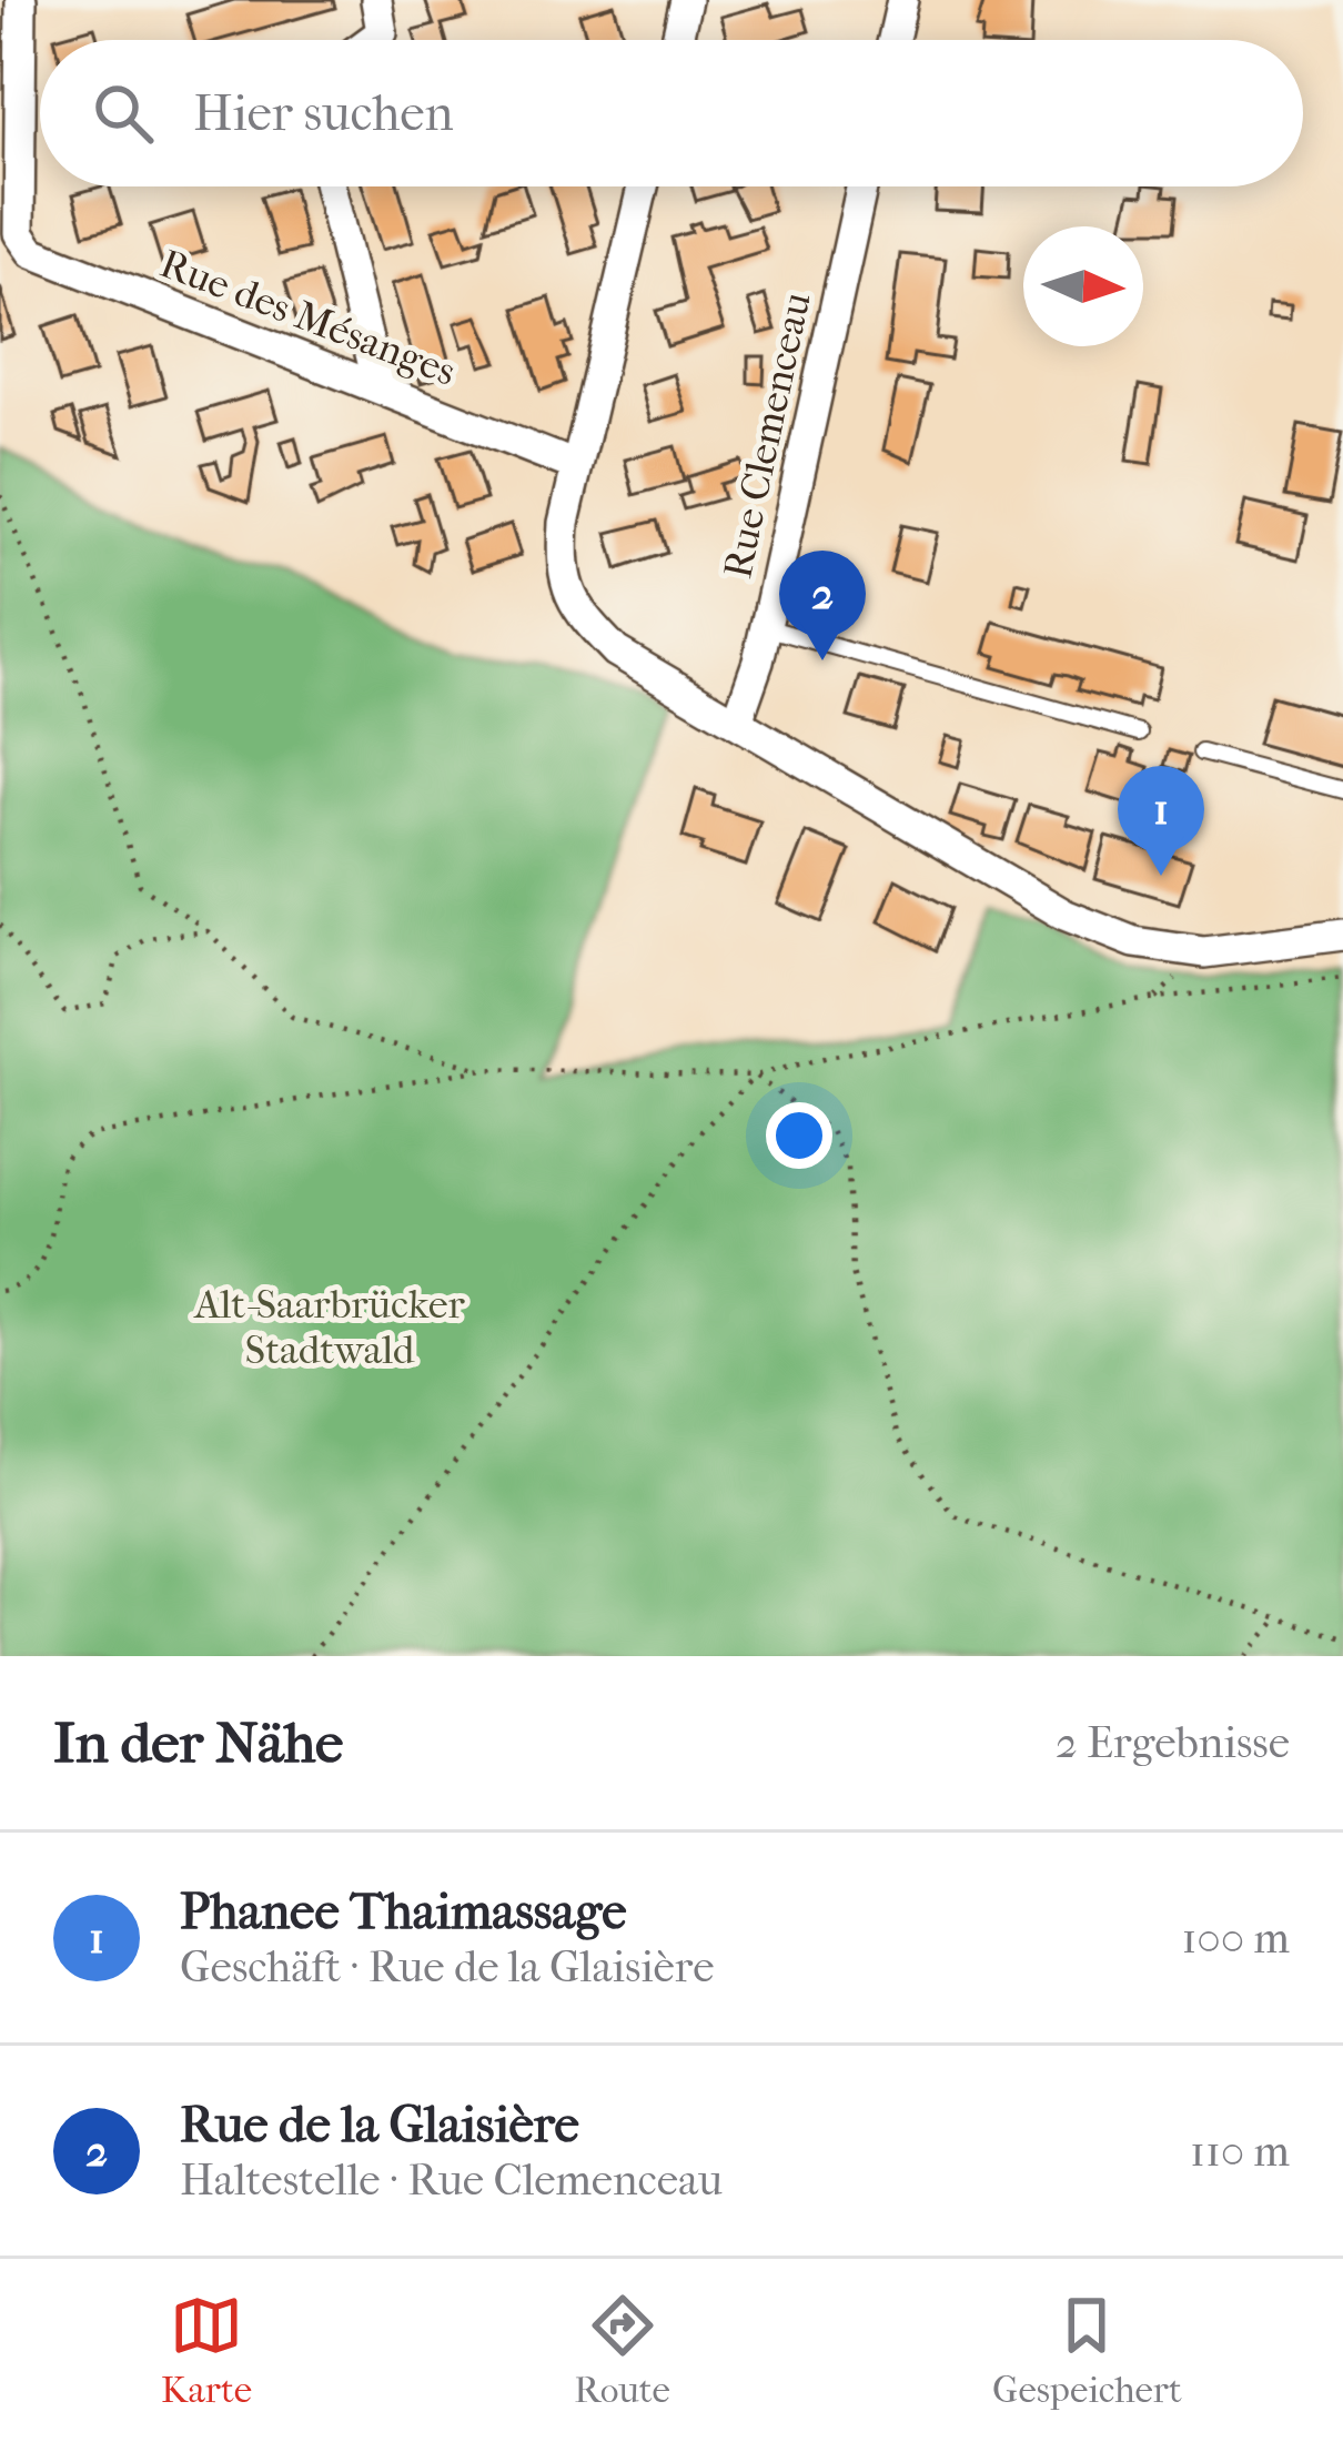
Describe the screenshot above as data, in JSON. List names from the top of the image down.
{
  "streets": {
    "street": ["Rue des Mésanges", "Rue Clemenceau"]
  },
  "parks": ["Alt-Saarbrücker Stadtwald"],
  "north": "right",
  "page": {
    "search": "Hier suchen",
    "pins": ["2", "1"],
    "heading": ["In der Nähe", "2 Ergebnisse"],
    "list": [
      {
        "mark": "1",
        "name": "Phanee Thaimassage",
        "note": "Geschäft · Rue de la Glaisière",
        "value": "100 m"
      },
      {
        "mark": "2",
        "name": "Rue de la Glaisière",
        "note": "Haltestelle · Rue Clemenceau",
        "value": "110 m"
      }
    ],
    "nav": ["Karte", "Route", "Gespeichert"]
  }
}
